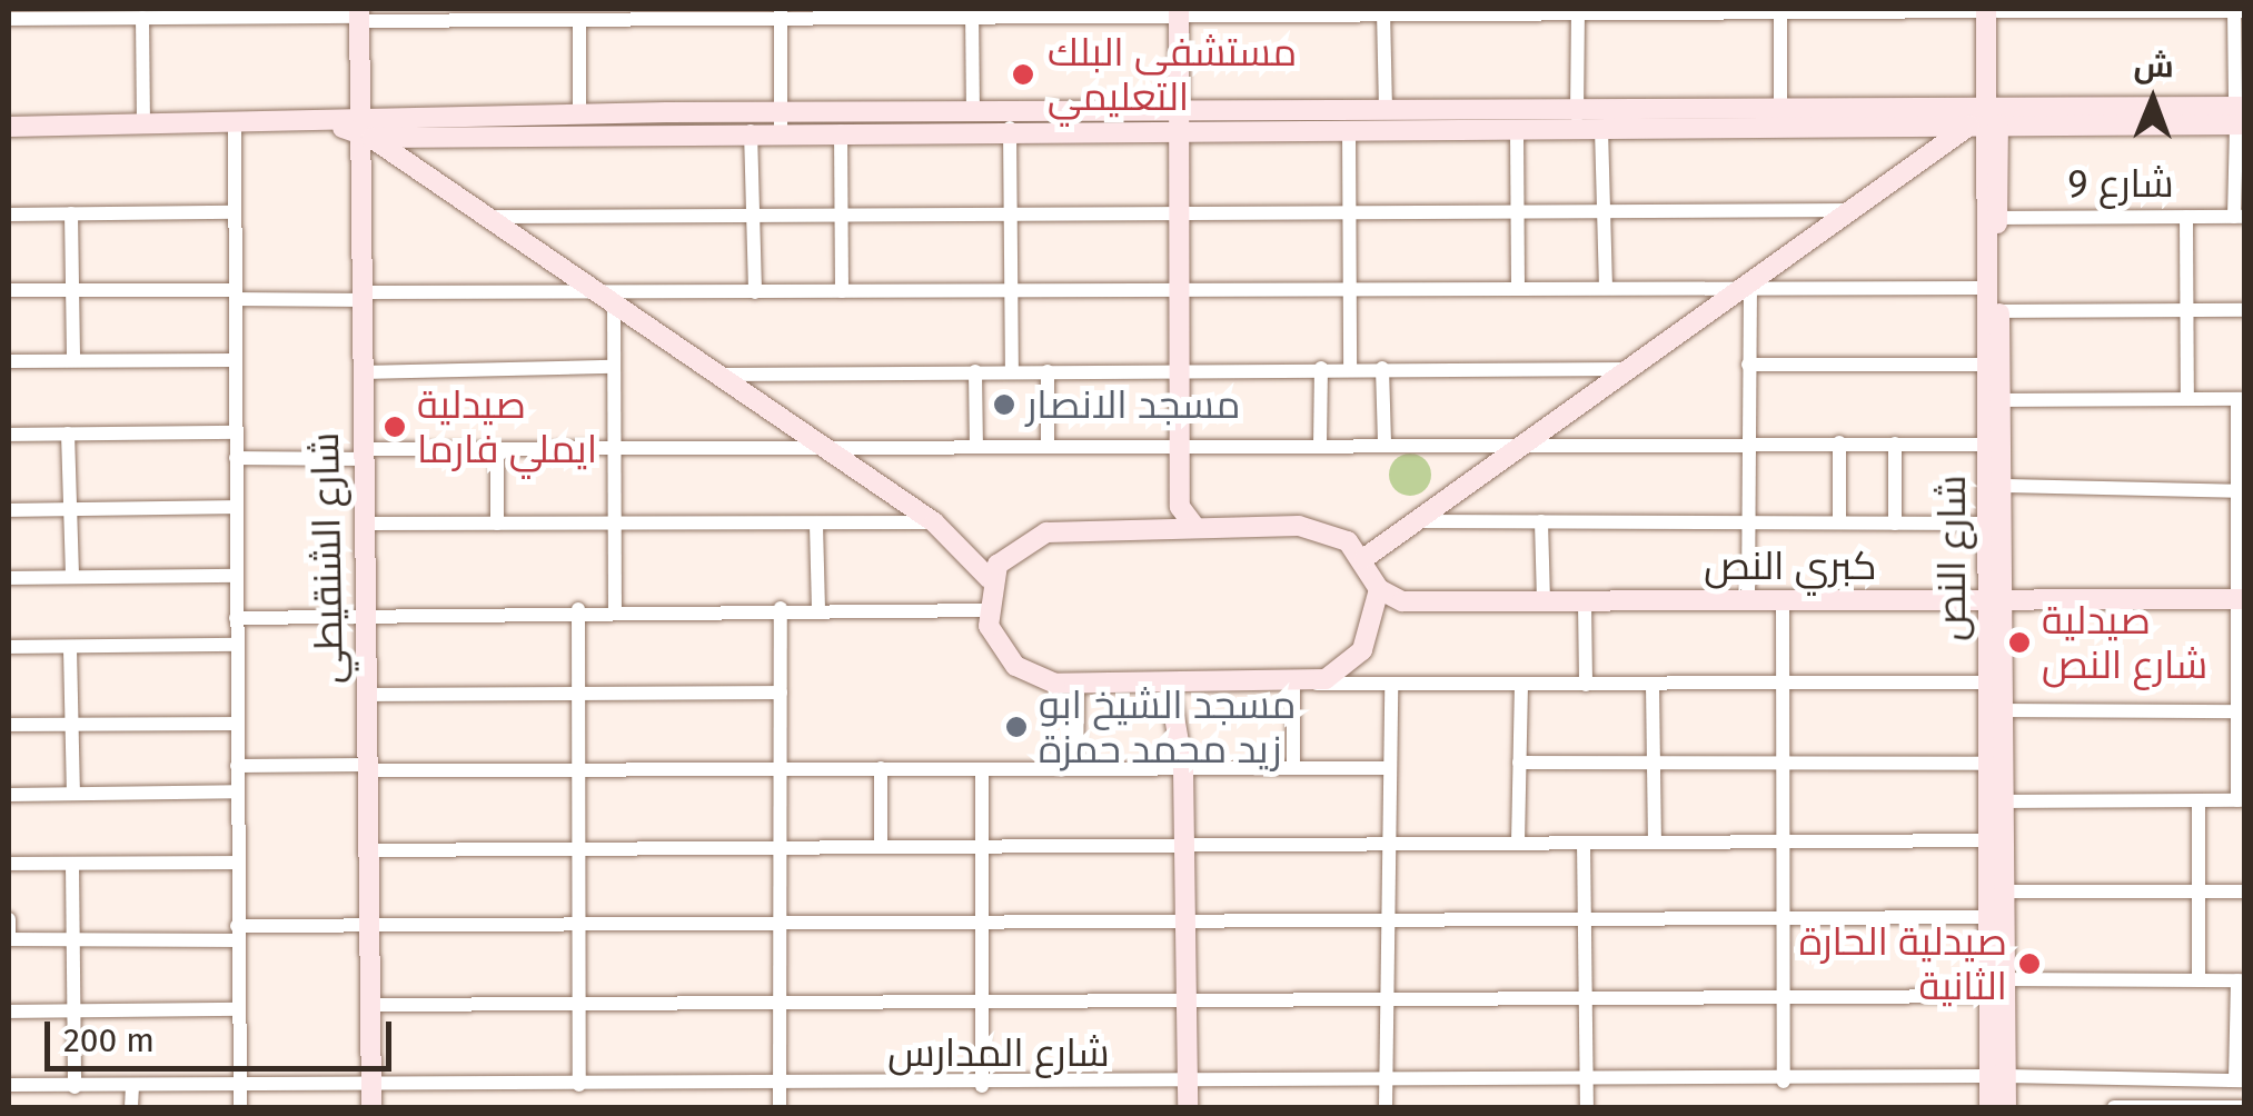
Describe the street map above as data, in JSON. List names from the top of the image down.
{
  "streets": {
    "street": [
      "شارع 9",
      "شارع الشنقيطي",
      "شارع النص",
      "كبري النص",
      "شارع المدارس"
    ]
  },
  "crossings": [
    ["شارع 9", "شارع النص"],
    ["شارع الشنقيطي", "شارع المدارس"],
    ["شارع النص", "كبري النص"],
    ["شارع النص", "شارع المدارس"]
  ],
  "places": [
    "مستشفى البلك التعليمي",
    "مسجد الانصار",
    "صيدلية ايملي فارما",
    "صيدلية شارع النص",
    "مسجد الشيخ ابو زيد محمد حمزة",
    "صيدلية الحارة الثانية"
  ],
  "scale_bar": "200 m",
  "north": "top"
}
